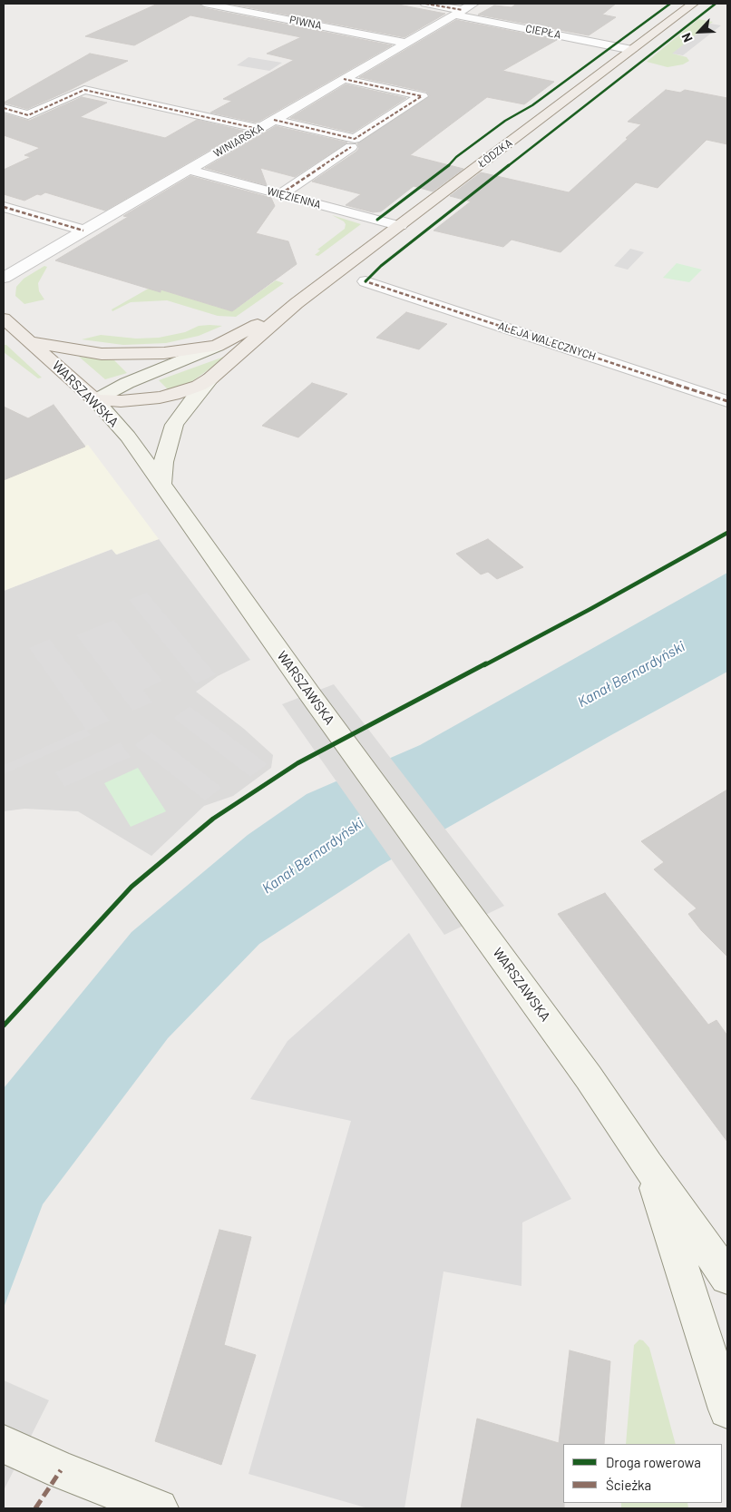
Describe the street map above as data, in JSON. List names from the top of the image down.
{
  "streets": {
    "main road": ["ŁÓDZKA", "WARSZAWSKA"],
    "street": [
      "PIWNA",
      "CIEPŁA",
      "WINIARSKA",
      "WIĘZIENNA",
      "ALEJA WALECZNYCH"
    ]
  },
  "crossings": [
    ["PIWNA", "WINIARSKA"],
    ["CIEPŁA", "WINIARSKA"],
    ["CIEPŁA", "ŁÓDZKA"],
    ["WINIARSKA", "WIĘZIENNA"],
    ["ŁÓDZKA", "WIĘZIENNA"],
    ["ŁÓDZKA", "WARSZAWSKA"]
  ],
  "water": ["Kanał Bernardyński"],
  "legend": ["Droga rowerowa", "Ścieżka"],
  "north": "bottom left"
}
